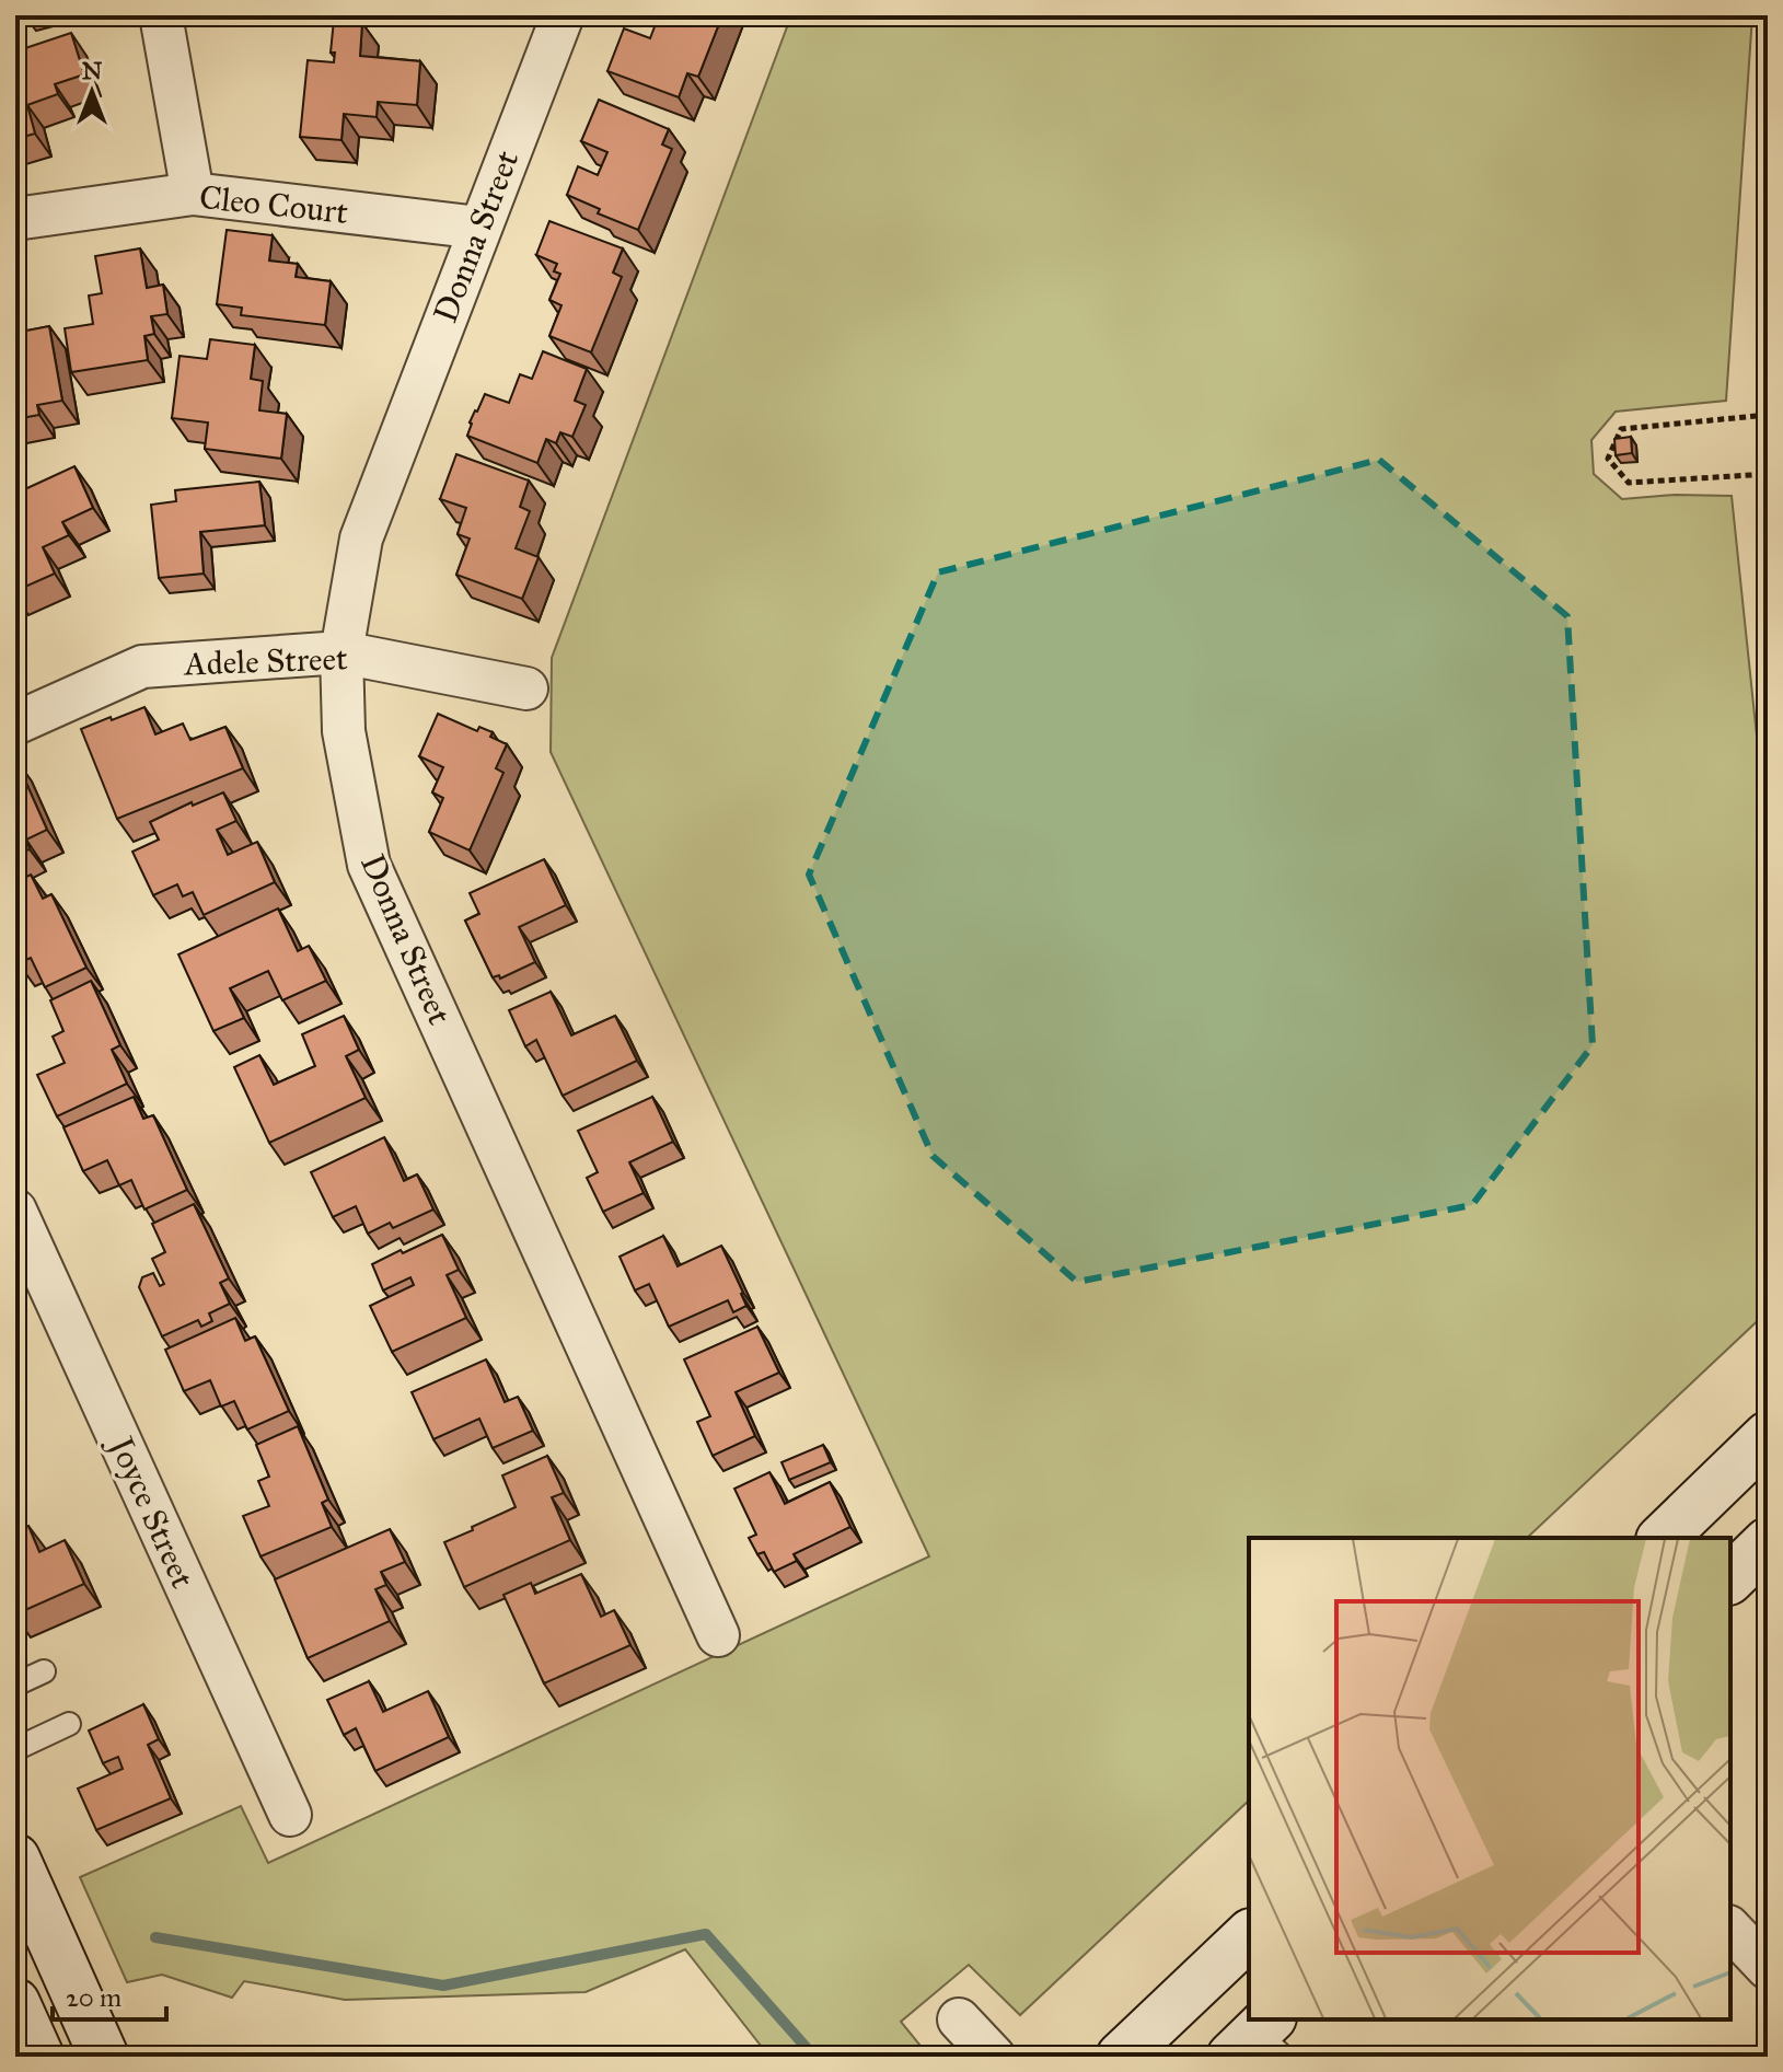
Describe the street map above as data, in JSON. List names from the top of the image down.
{
  "streets": {
    "street": [
      "Cleo Court",
      "Donna Street",
      "Adele Street",
      "Joyce Street"
    ]
  },
  "crossings": [
    ["Cleo Court", "Donna Street"],
    ["Donna Street", "Adele Street"]
  ],
  "scale_bar": "20 m",
  "north": "top"
}
